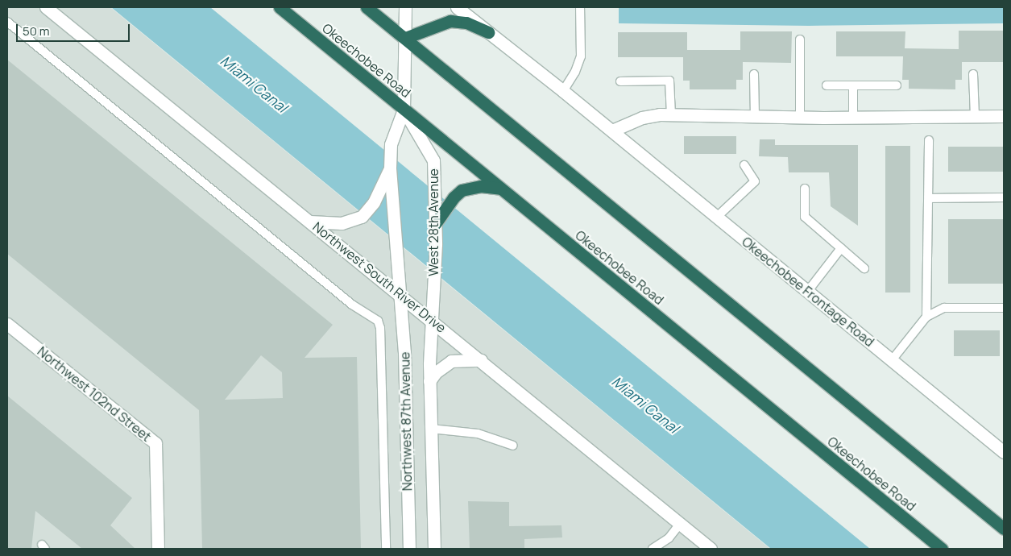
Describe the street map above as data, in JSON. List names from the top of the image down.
{
  "streets": {
    "highway": ["Okeechobee Road"],
    "street": [
      "West 28th Avenue",
      "Northwest South River Drive",
      "Okeechobee Frontage Road",
      "Northwest 102nd Street",
      "Northwest 87th Avenue"
    ]
  },
  "crossings": [
    ["Okeechobee Road", "West 28th Avenue"],
    ["West 28th Avenue", "Northwest South River Drive"],
    ["West 28th Avenue", "Northwest 87th Avenue"],
    ["Northwest South River Drive", "Northwest 87th Avenue"]
  ],
  "water": ["Miami Canal"],
  "scale_bar": "50 m"
}
